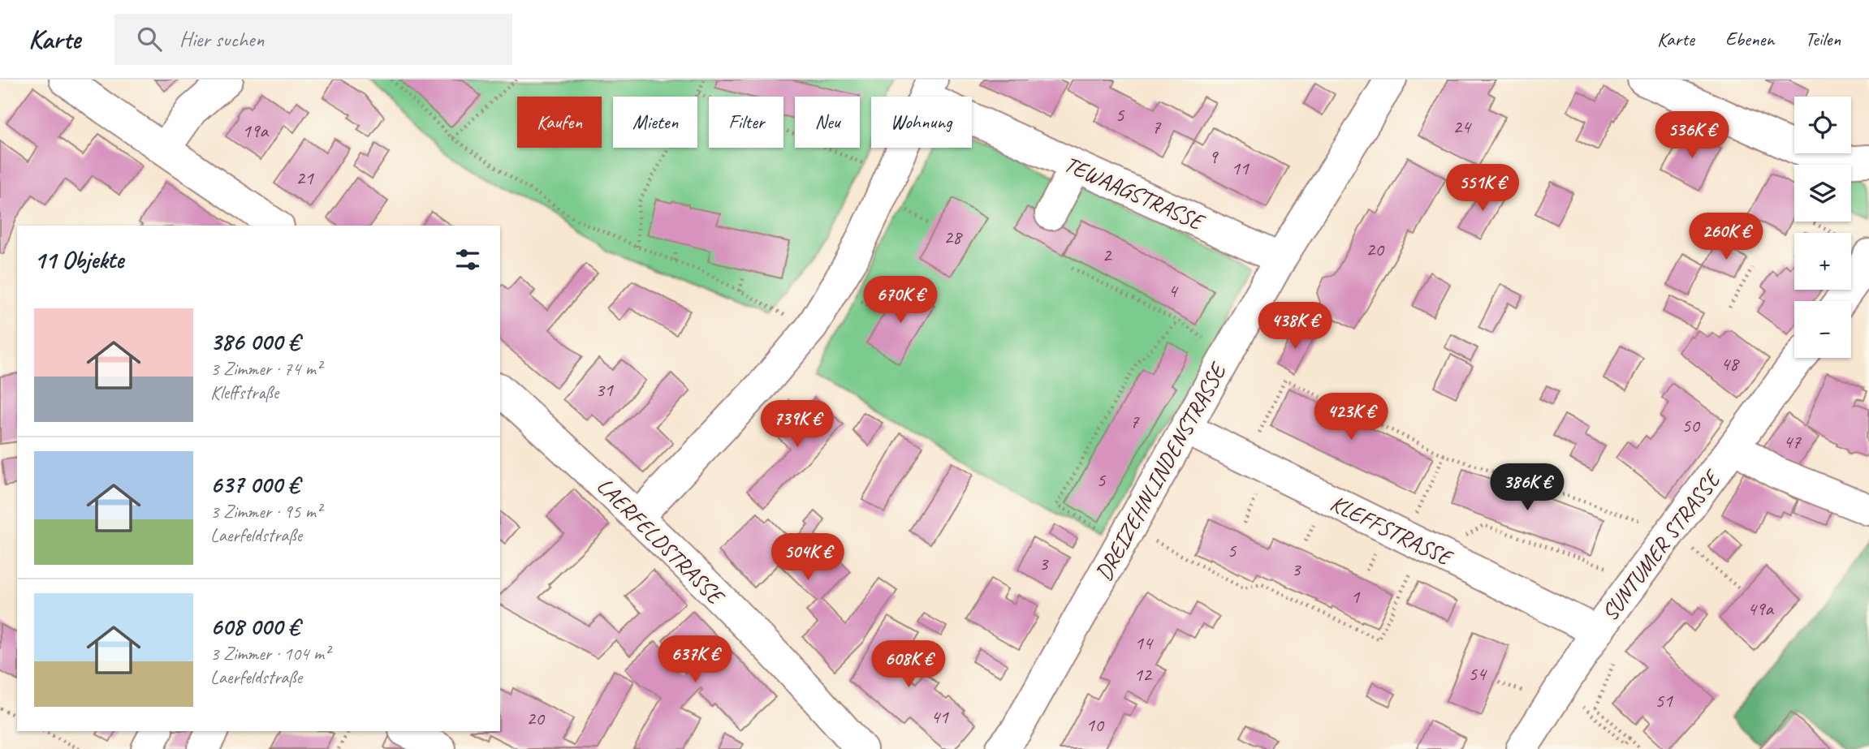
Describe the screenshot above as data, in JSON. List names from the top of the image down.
{
  "streets": {
    "street": [
      "TEWAAGSTRASSE",
      "DREIZEHNLINDENSTRASSE",
      "KLEFFSTRASSE",
      "LAERFELDSTRASSE",
      "SUNTUMER STRASSE"
    ]
  },
  "crossings": [
    ["TEWAAGSTRASSE", "DREIZEHNLINDENSTRASSE"],
    ["DREIZEHNLINDENSTRASSE", "KLEFFSTRASSE"],
    ["KLEFFSTRASSE", "SUNTUMER STRASSE"]
  ],
  "house_numbers": [
    "5",
    "7",
    "24",
    "19a",
    "9",
    "11",
    "21",
    "28",
    "20",
    "2",
    "4",
    "48",
    "31",
    "7",
    "50",
    "47",
    "5",
    "5",
    "3",
    "3",
    "1",
    "49a",
    "14",
    "54",
    "12",
    "51",
    "41",
    "20",
    "10"
  ],
  "page": {
    "header": "Karte",
    "search": "Hier suchen",
    "nav": ["Karte", "Ebenen", "Teilen"],
    "map_buttons": ["+", "−"],
    "chip": [
      "Kaufen",
      "Mieten",
      "Filter",
      "Neu",
      "Wohnung"
    ],
    "price": [
      "536K €",
      "551K €",
      "260K €",
      "670K €",
      "438K €",
      "423K €",
      "739K €",
      "386K €",
      "504K €",
      "637K €",
      "608K €"
    ],
    "heading": "11 Objekte",
    "list": [
      {
        "name": "386 000 €",
        "note": "3 Zimmer · 74 m² · Kleffstraße"
      },
      {
        "name": "637 000 €",
        "note": "3 Zimmer · 95 m² · Laerfeldstraße"
      },
      {
        "name": "608 000 €",
        "note": "3 Zimmer · 104 m² · Laerfeldstraße"
      }
    ]
  }
}
